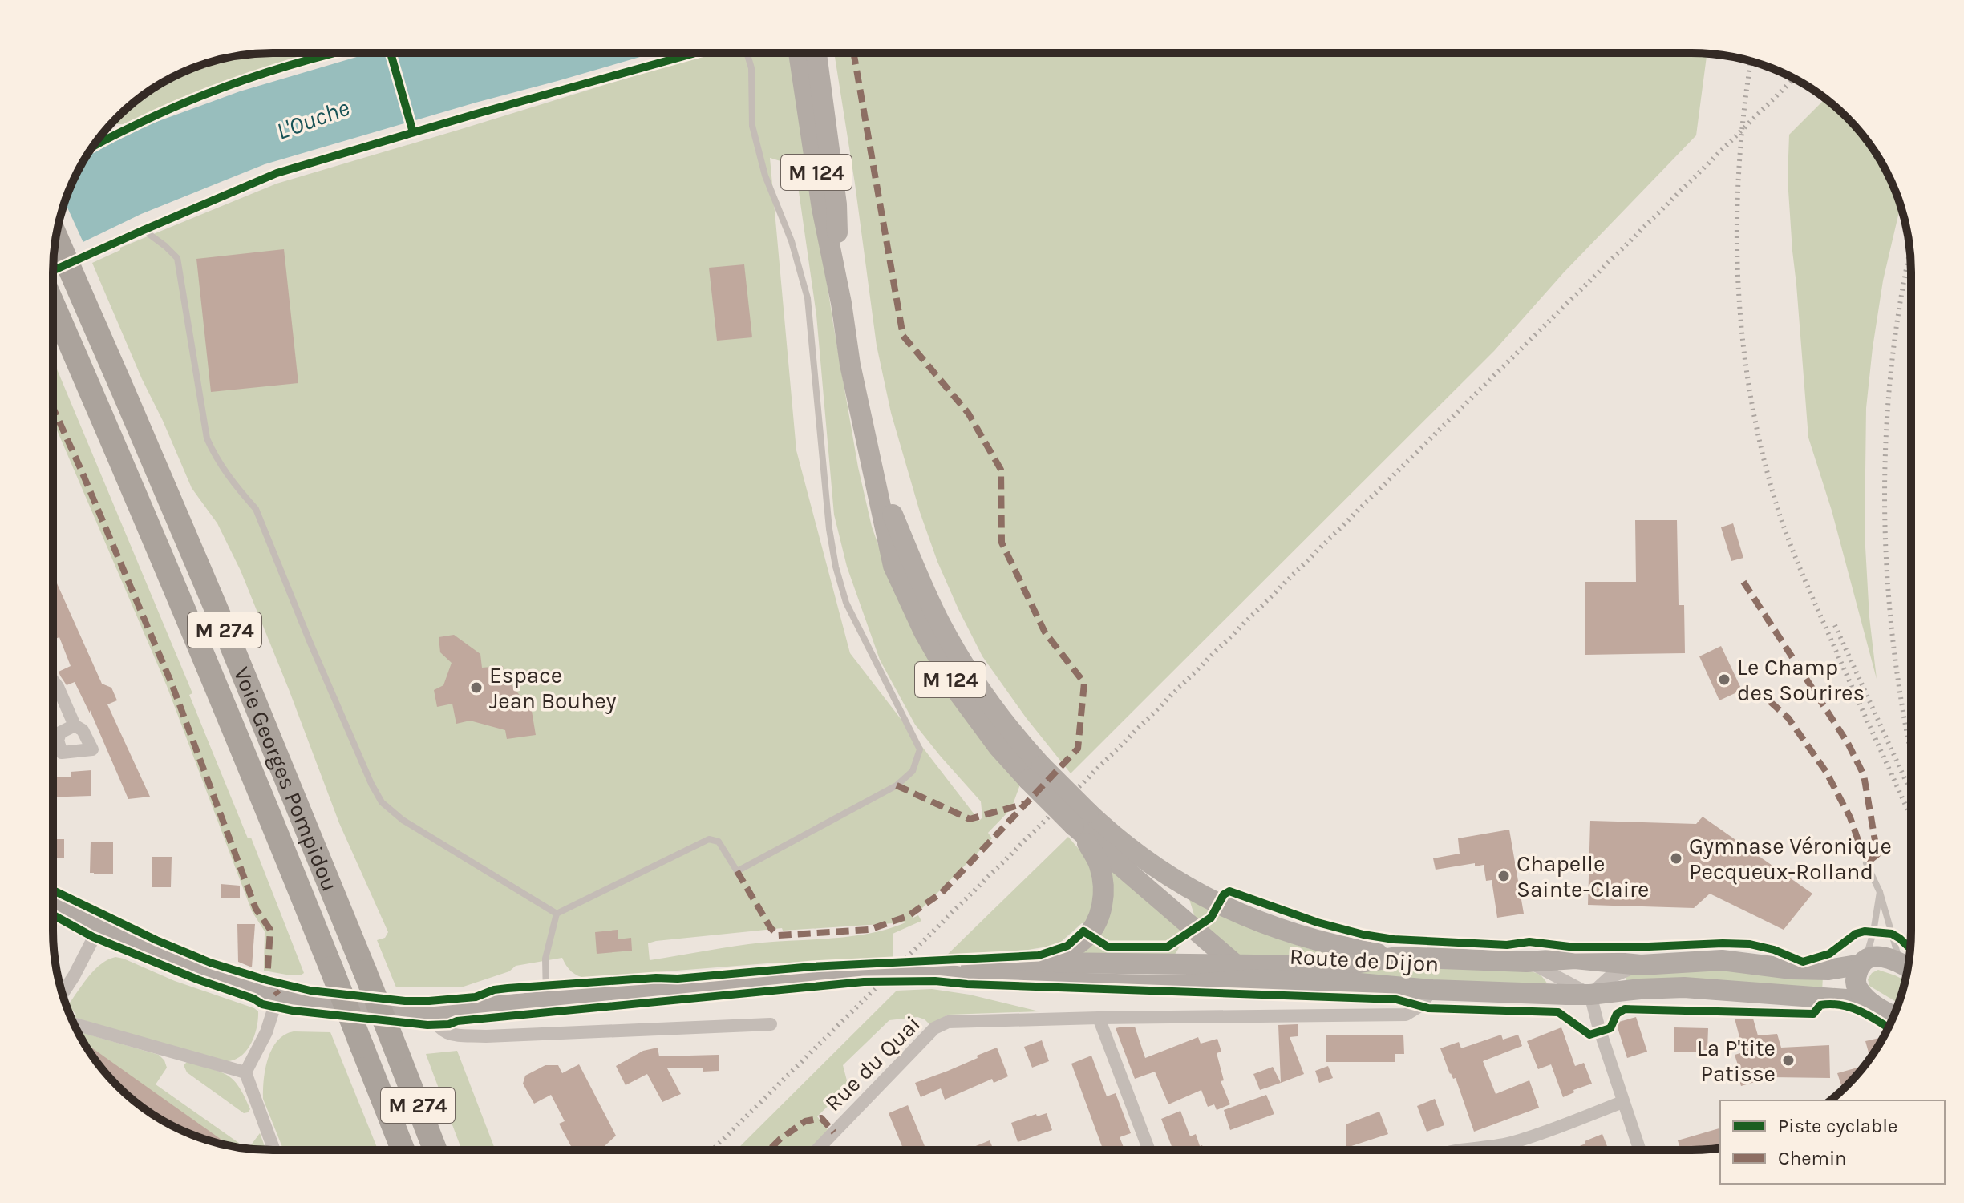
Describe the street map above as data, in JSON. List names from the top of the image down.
{
  "streets": {
    "highway": ["M 274", "Voie Georges Pompidou"],
    "main road": ["M 124", "Route de Dijon"],
    "street": ["Rue du Quai"]
  },
  "crossings": [
    ["M 124", "Route de Dijon"],
    ["Route de Dijon", "Rue du Quai"]
  ],
  "water": ["L'Ouche"],
  "places": [
    "Le Champ des Sourires",
    "Espace Jean Bouhey",
    "Gymnase Véronique Pecqueux-Rolland",
    "Chapelle Sainte-Claire",
    "La P'tite Patisse"
  ],
  "legend": ["Piste cyclable", "Chemin"]
}
